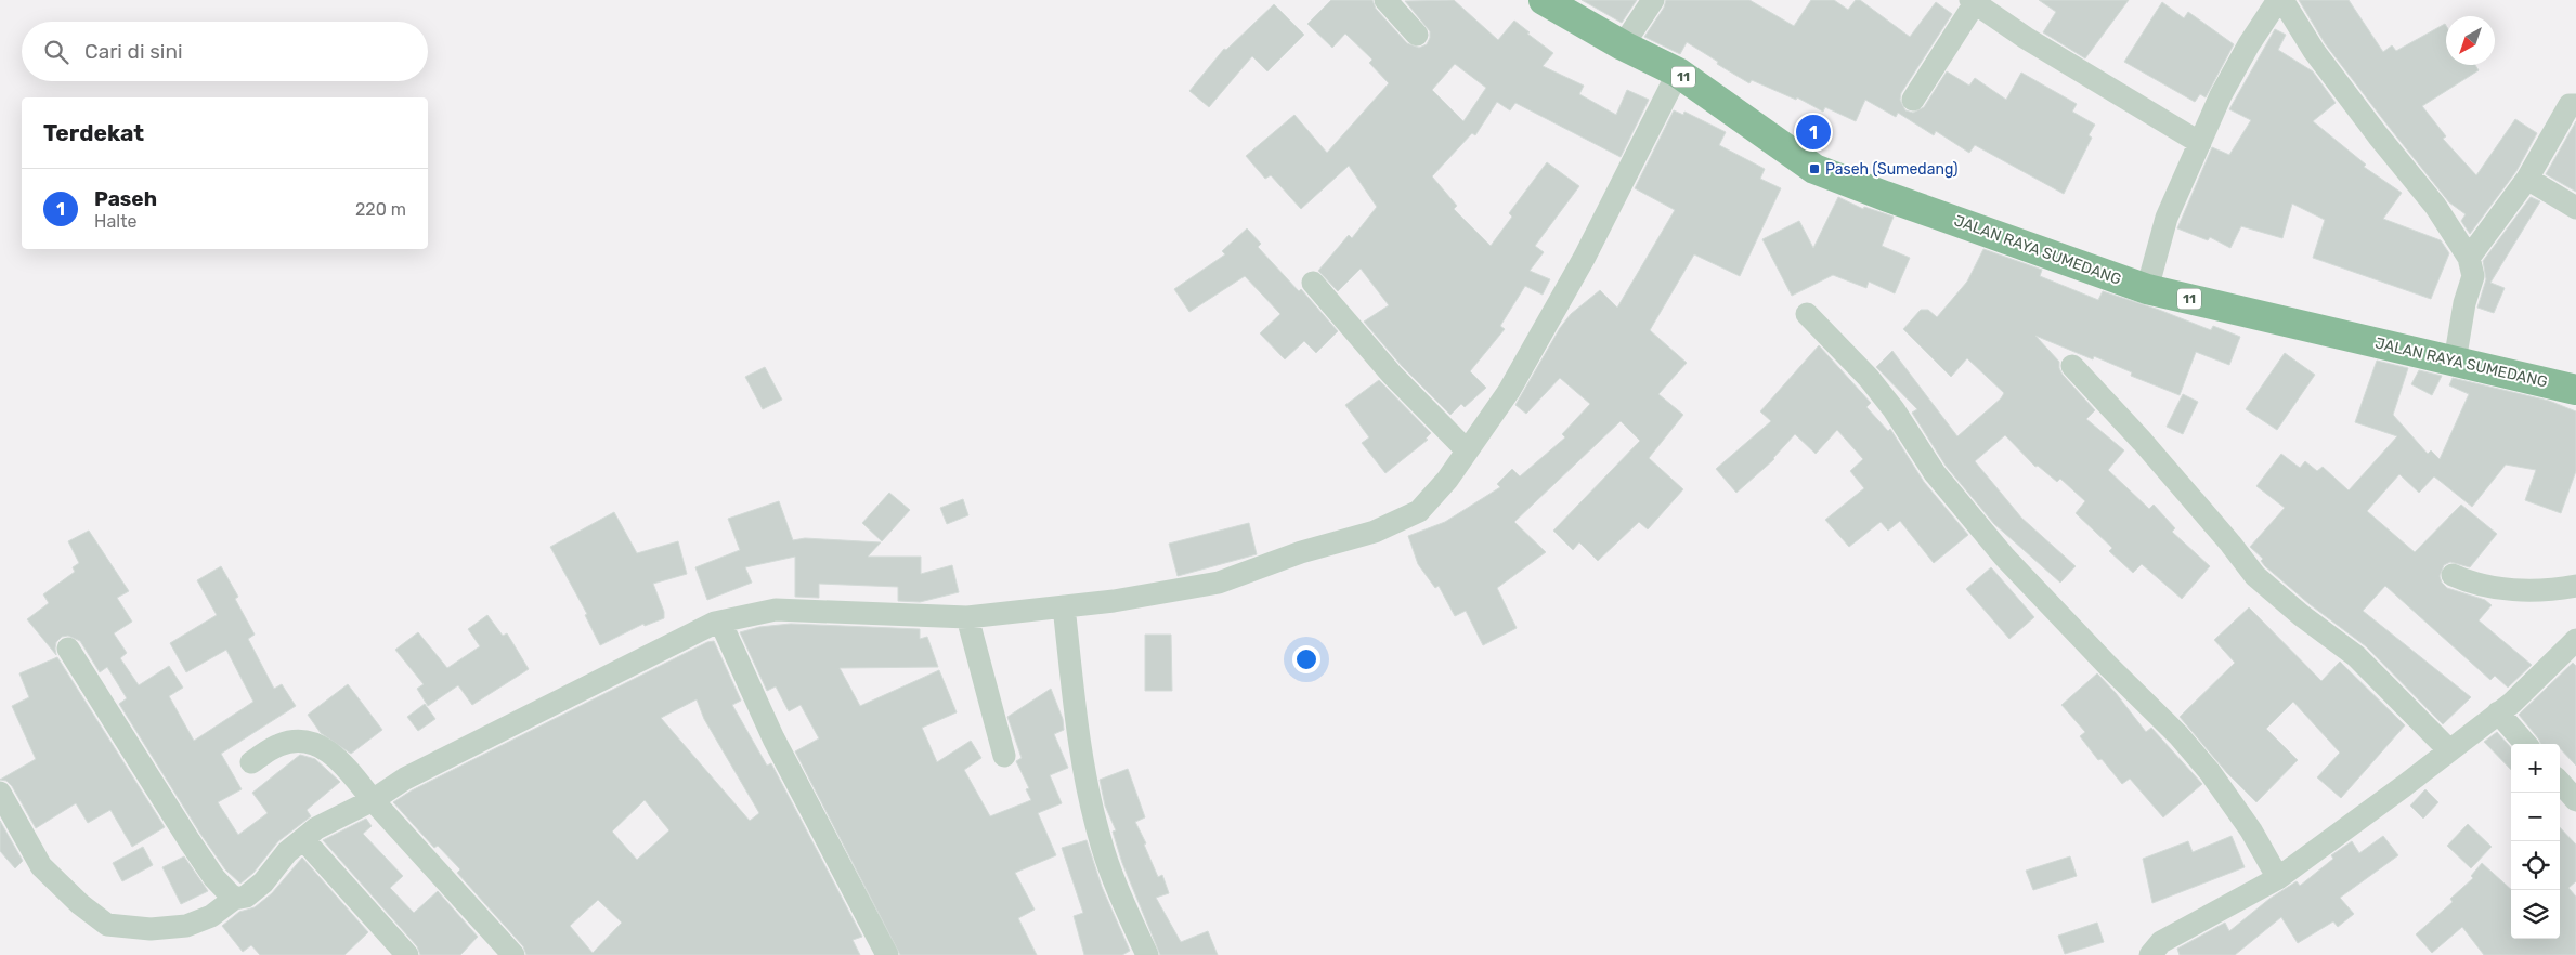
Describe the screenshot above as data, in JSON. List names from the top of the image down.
{
  "streets": {
    "highway": ["11", "JALAN RAYA SUMEDANG"]
  },
  "places": {
    "transit": ["Paseh (Sumedang)"]
  },
  "north": "bottom left",
  "page": {
    "search": "Cari di sini",
    "heading": "Terdekat",
    "pins": "1",
    "list": [
      {
        "mark": "1",
        "name": "Paseh",
        "note": "Halte",
        "value": "220 m"
      }
    ],
    "map_buttons": ["+", "−"]
  }
}
